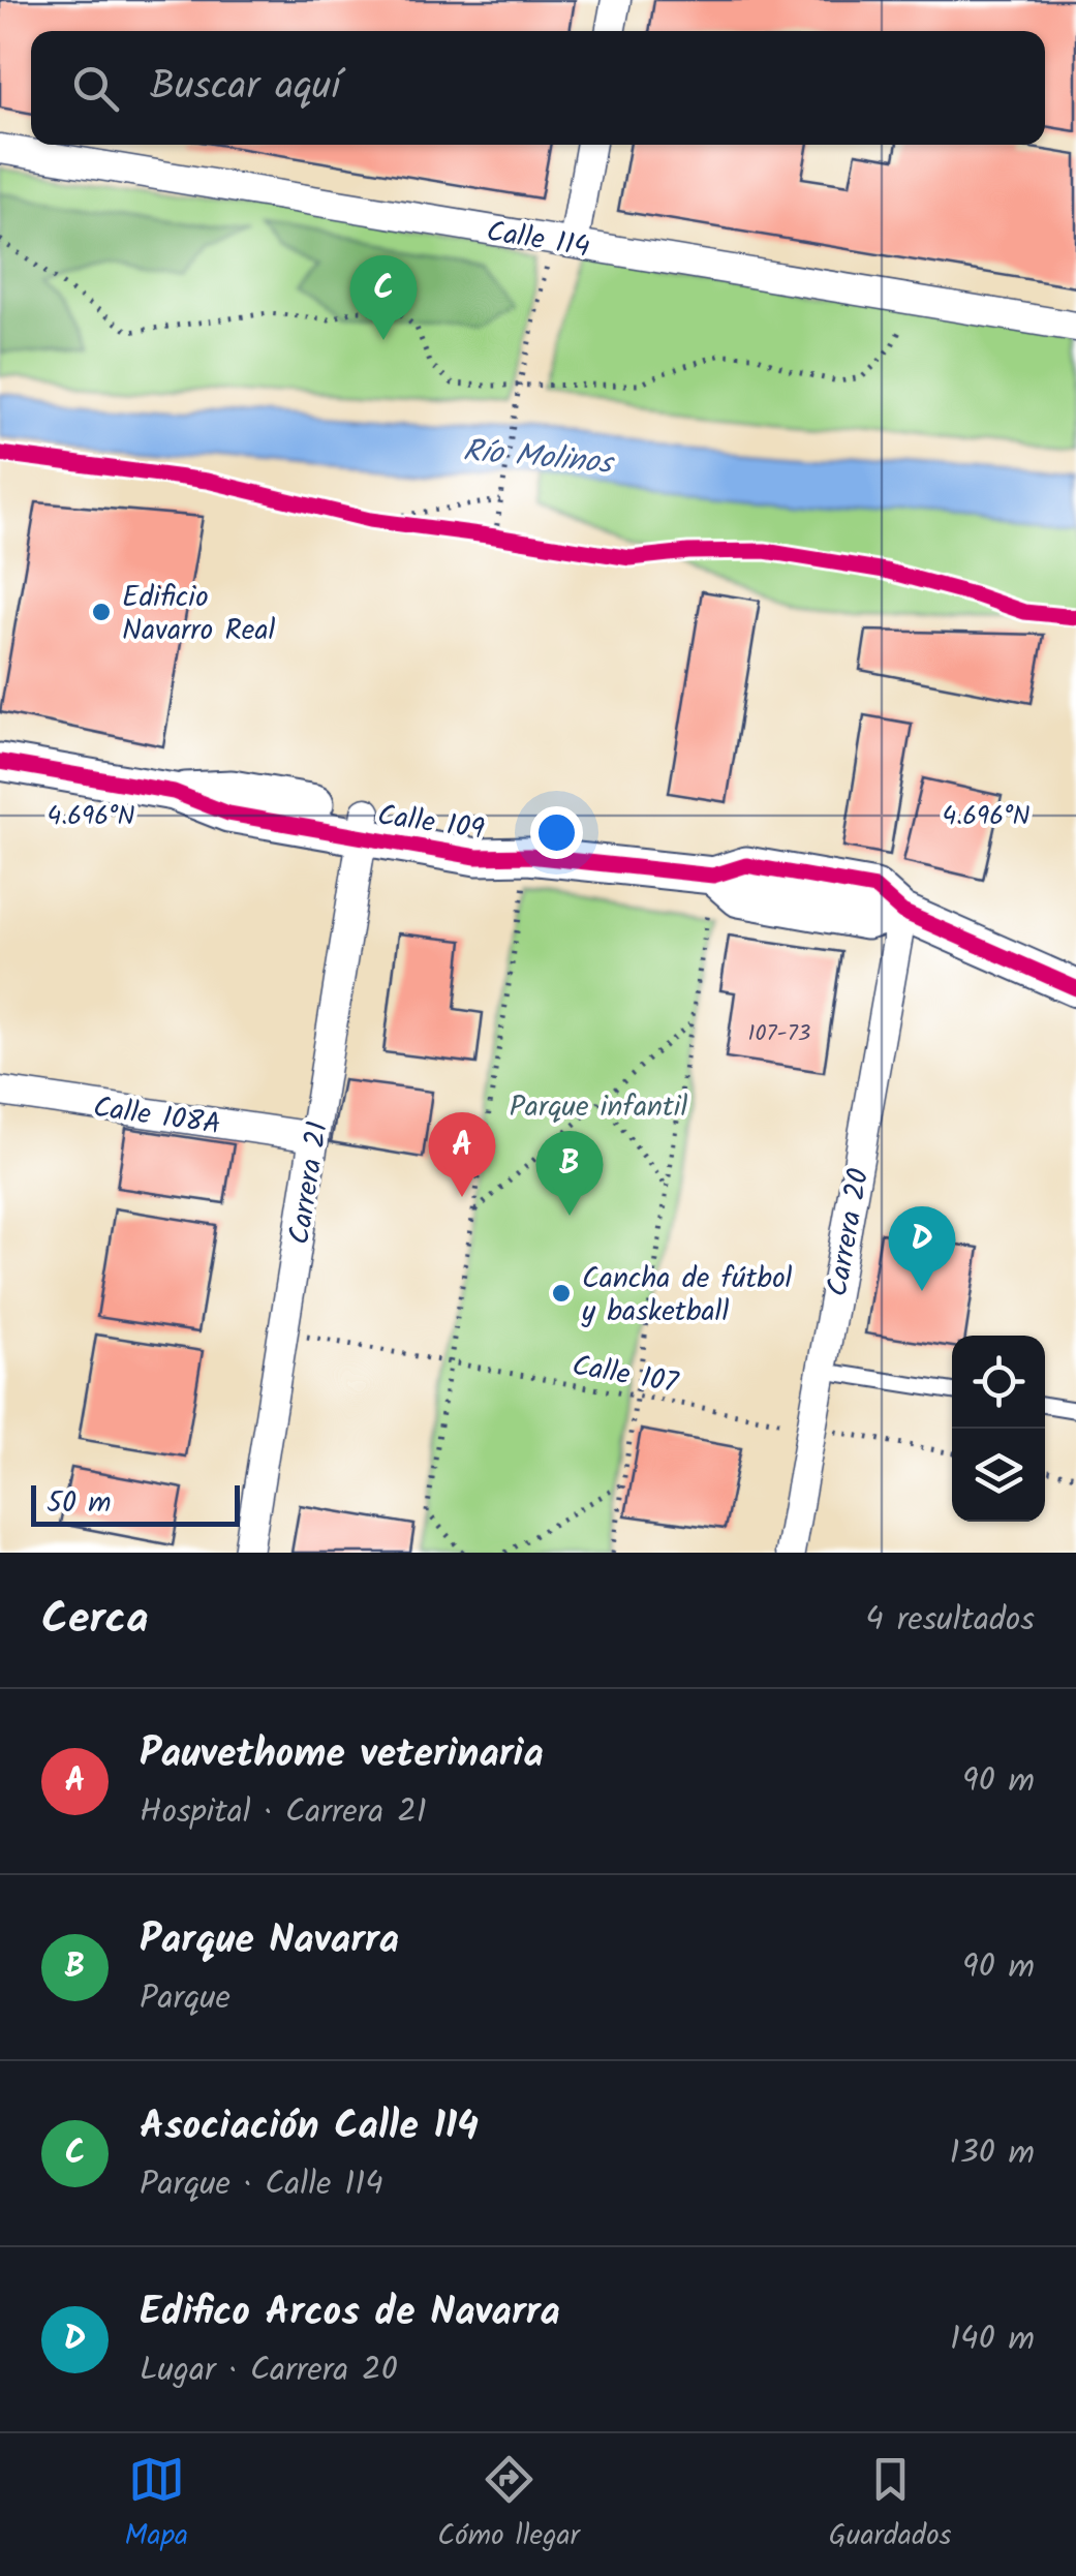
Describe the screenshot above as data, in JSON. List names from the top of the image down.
{
  "streets": {
    "street": [
      "Calle 114",
      "Calle 109",
      "Calle 108A",
      "Carrera 21",
      "Carrera 20"
    ],
    "path": ["Calle 107"]
  },
  "crossings": [
    ["Calle 109", "Carrera 21"],
    ["Calle 109", "Carrera 20"],
    ["Calle 108A", "Carrera 21"],
    ["Carrera 21", "Calle 107"],
    ["Carrera 20", "Calle 107"]
  ],
  "water": ["Río Molinos"],
  "parks": ["Parque infantil"],
  "places": ["Edificio Navarro Real", "Cancha de fútbol y basketball"],
  "house_numbers": ["107-73"],
  "scale_bar": "50 m",
  "page": {
    "search": "Buscar aquí",
    "pins": [
      "C",
      "A",
      "B",
      "D"
    ],
    "scale": "50 m",
    "heading": ["Cerca", "4 resultados"],
    "list": [
      {
        "mark": "A",
        "name": "Pauvethome veterinaria",
        "note": "Hospital · Carrera 21",
        "value": "90 m"
      },
      {
        "mark": "B",
        "name": "Parque Navarra",
        "note": "Parque",
        "value": "90 m"
      },
      {
        "mark": "C",
        "name": "Asociación Calle 114",
        "note": "Parque · Calle 114",
        "value": "130 m"
      },
      {
        "mark": "D",
        "name": "Edifico Arcos de Navarra",
        "note": "Lugar · Carrera 20",
        "value": "140 m"
      }
    ],
    "nav": ["Mapa", "Cómo llegar", "Guardados"]
  },
  "coordinates": ["4.696°N"]
}
